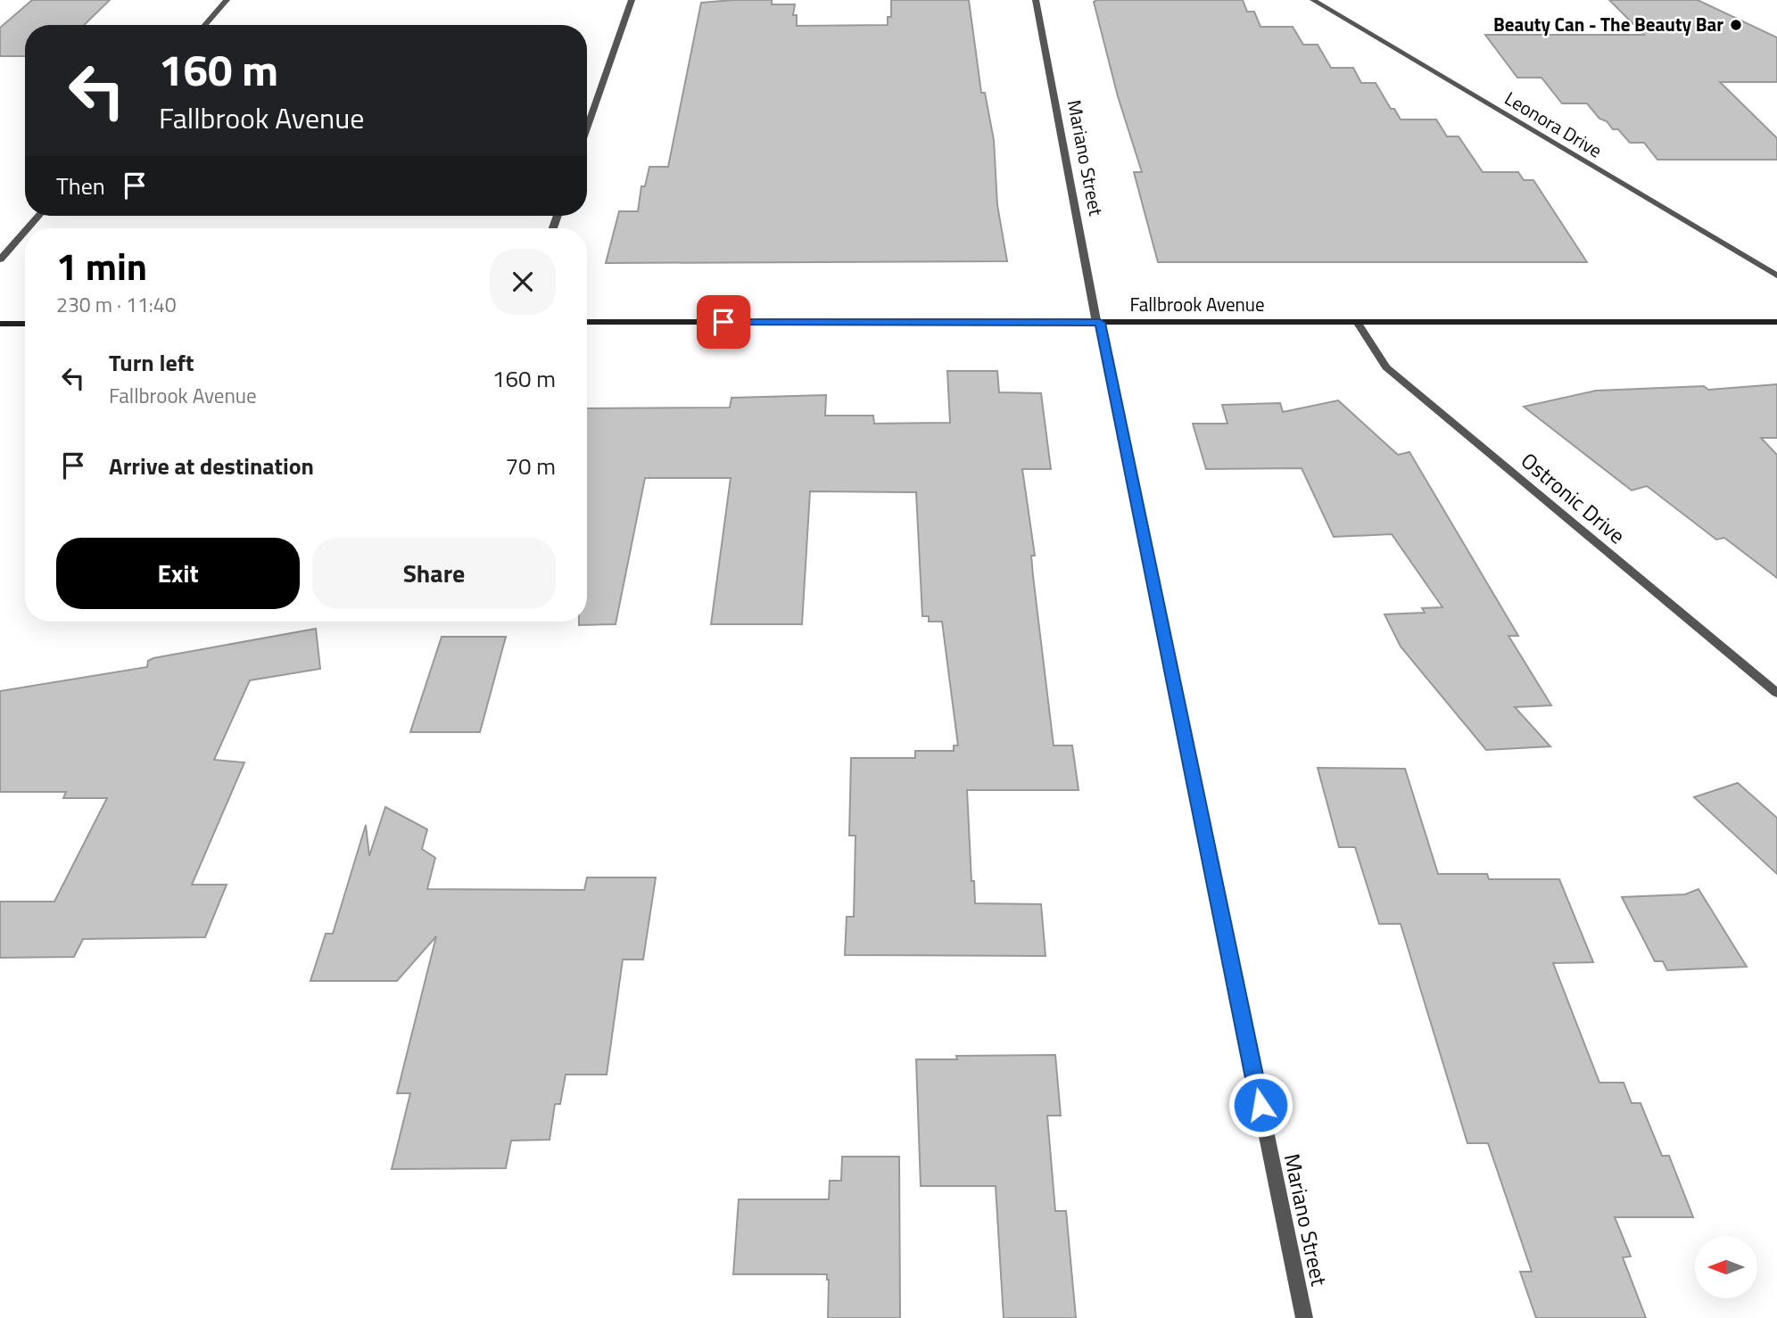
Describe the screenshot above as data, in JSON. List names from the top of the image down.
{
  "streets": {
    "main road": ["Fallbrook Avenue"],
    "street": ["Leonora Drive", "Mariano Street", "Ostronic Drive"]
  },
  "crossings": [
    ["Mariano Street", "Fallbrook Avenue"],
    ["Fallbrook Avenue", "Ostronic Drive"]
  ],
  "places": ["Beauty Can - The Beauty Bar"],
  "north": "left",
  "page": {
    "turn": ["160 m", "Fallbrook Avenue"],
    "then": "Then",
    "heading": ["1 min", "230 m · 11:40"],
    "list": [
      {
        "name": "Turn left",
        "note": "Fallbrook Avenue",
        "value": "160 m"
      },
      {
        "name": "Arrive at destination",
        "value": "70 m"
      }
    ],
    "buttons": ["Exit", "Share"]
  }
}
